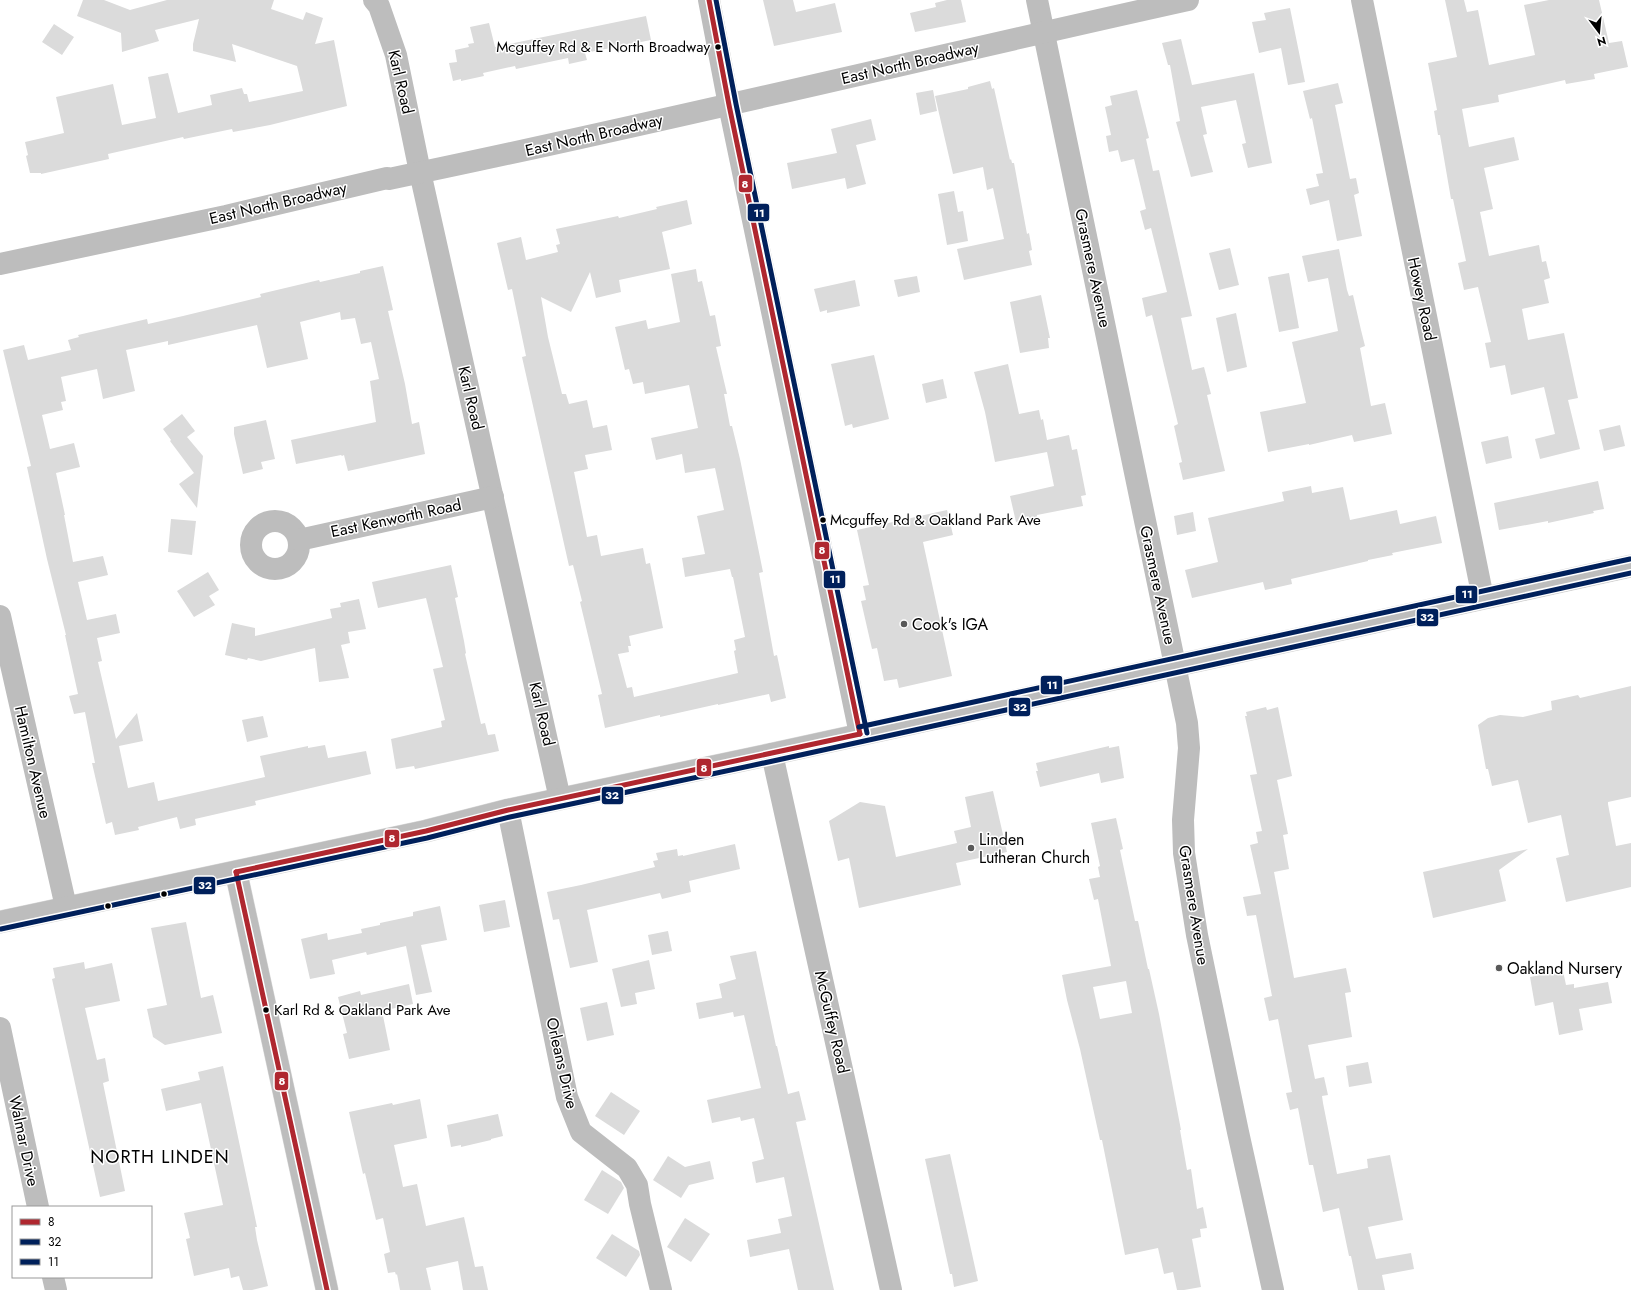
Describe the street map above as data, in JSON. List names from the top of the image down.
{
  "streets": {
    "street": [
      "East North Broadway",
      "Karl Road",
      "Grasmere Avenue",
      "Howey Road",
      "East Kenworth Road",
      "Hamilton Avenue",
      "McGuffey Road",
      "Orleans Drive",
      "Walmar Drive"
    ]
  },
  "crossings": [
    ["East North Broadway", "Karl Road"],
    ["East North Broadway", "Grasmere Avenue"],
    ["Karl Road", "East Kenworth Road"]
  ],
  "districts": ["NORTH LINDEN"],
  "places": [
    "Mcguffey Rd & E North Broadway",
    "Mcguffey Rd & Oakland Park Ave",
    "Cook's IGA",
    "Linden Lutheran Church",
    "Oakland Nursery",
    "Karl Rd & Oakland Park Ave"
  ],
  "lines": ["transit line 8", "transit line 11", "transit line 32"],
  "legend": ["8", "32", "11"],
  "north": "bottom"
}
